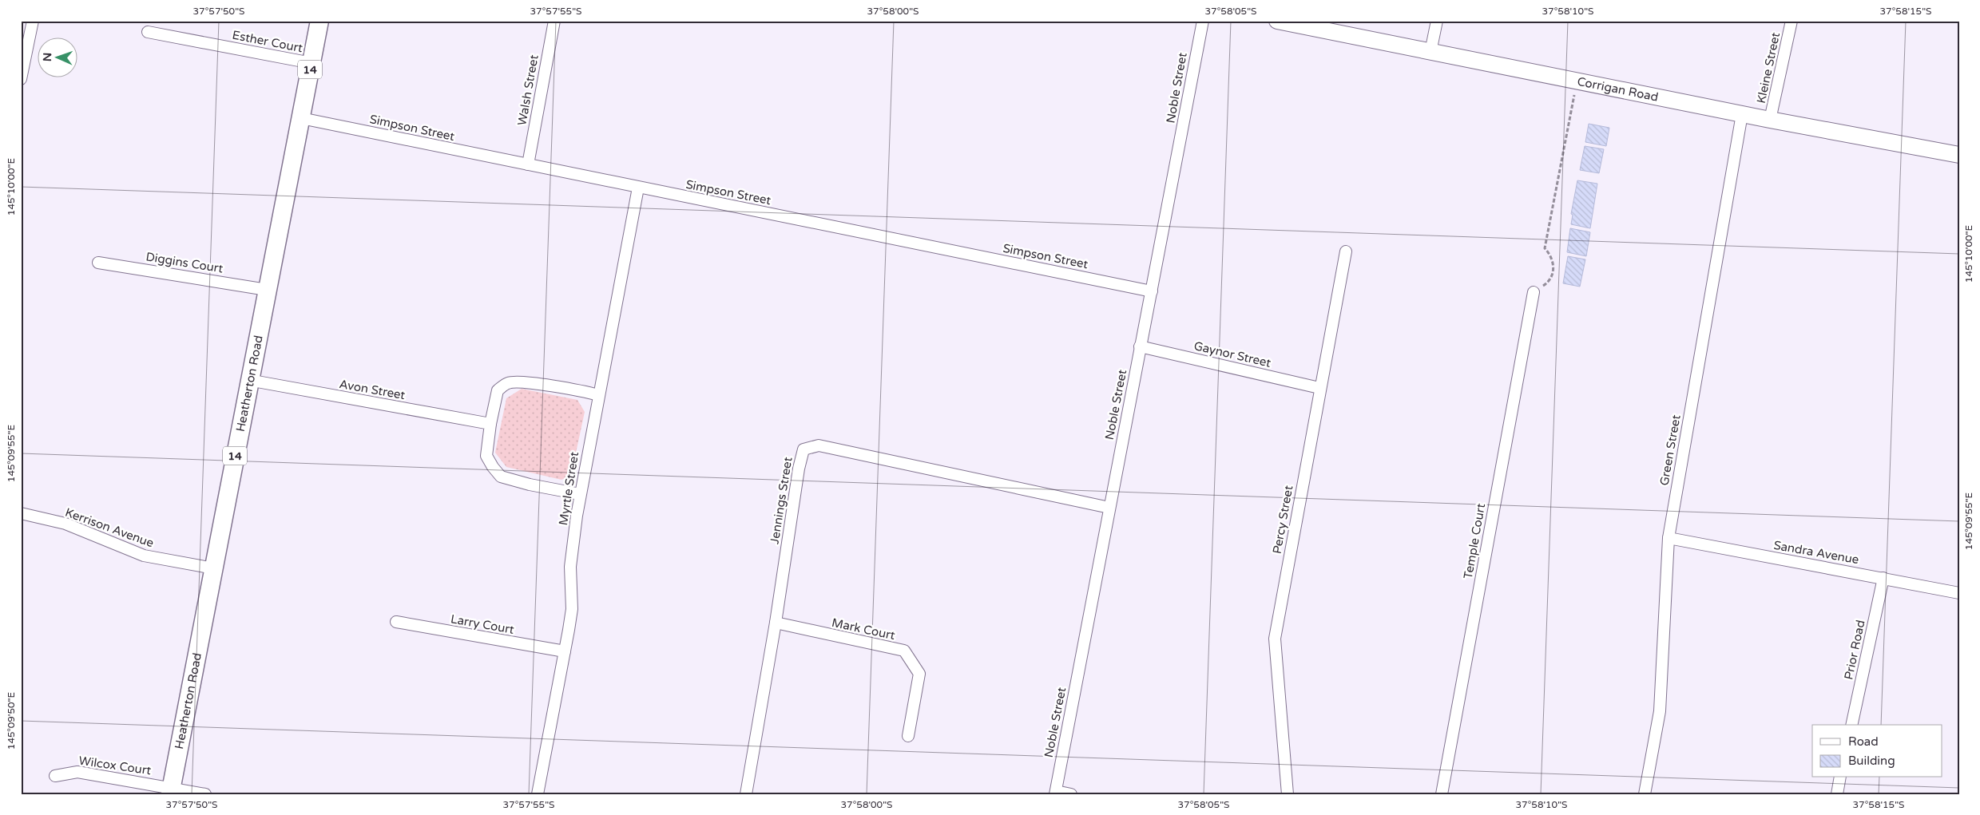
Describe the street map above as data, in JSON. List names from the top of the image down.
{
  "streets": {
    "main road": ["14", "Corrigan Road", "Heatherton Road"],
    "street": [
      "Esther Court",
      "Kleine Street",
      "Noble Street",
      "Walsh Street",
      "Simpson Street",
      "Diggins Court",
      "Gaynor Street",
      "Avon Street",
      "Green Street",
      "Myrtle Street",
      "Jennings Street",
      "Percy Street",
      "Kerrison Avenue",
      "Temple Court",
      "Sandra Avenue",
      "Larry Court",
      "Mark Court",
      "Prior Road",
      "Wilcox Court"
    ]
  },
  "crossings": [
    ["Esther Court", "Heatherton Road"],
    ["Kleine Street", "Corrigan Road"],
    ["Noble Street", "Simpson Street"],
    ["Noble Street", "Gaynor Street"],
    ["Noble Street", "Jennings Street"],
    ["Corrigan Road", "Green Street"],
    ["Walsh Street", "Simpson Street"],
    ["Simpson Street", "Heatherton Road"],
    ["Simpson Street", "Myrtle Street"],
    ["Diggins Court", "Heatherton Road"],
    ["Gaynor Street", "Percy Street"],
    ["Heatherton Road", "Avon Street"],
    ["Heatherton Road", "Kerrison Avenue"],
    ["Heatherton Road", "Wilcox Court"],
    ["Green Street", "Sandra Avenue"],
    ["Myrtle Street", "Larry Court"],
    ["Jennings Street", "Mark Court"],
    ["Sandra Avenue", "Prior Road"]
  ],
  "legend": ["Road", "Building"],
  "north": "left",
  "coordinates": [
    "37°57'50\"S",
    "37°57'55\"S",
    "37°58'00\"S",
    "37°58'05\"S",
    "37°58'10\"S",
    "37°58'15\"S",
    "145°10'00\"E",
    "145°09'55\"E",
    "145°09'50\"E"
  ]
}
